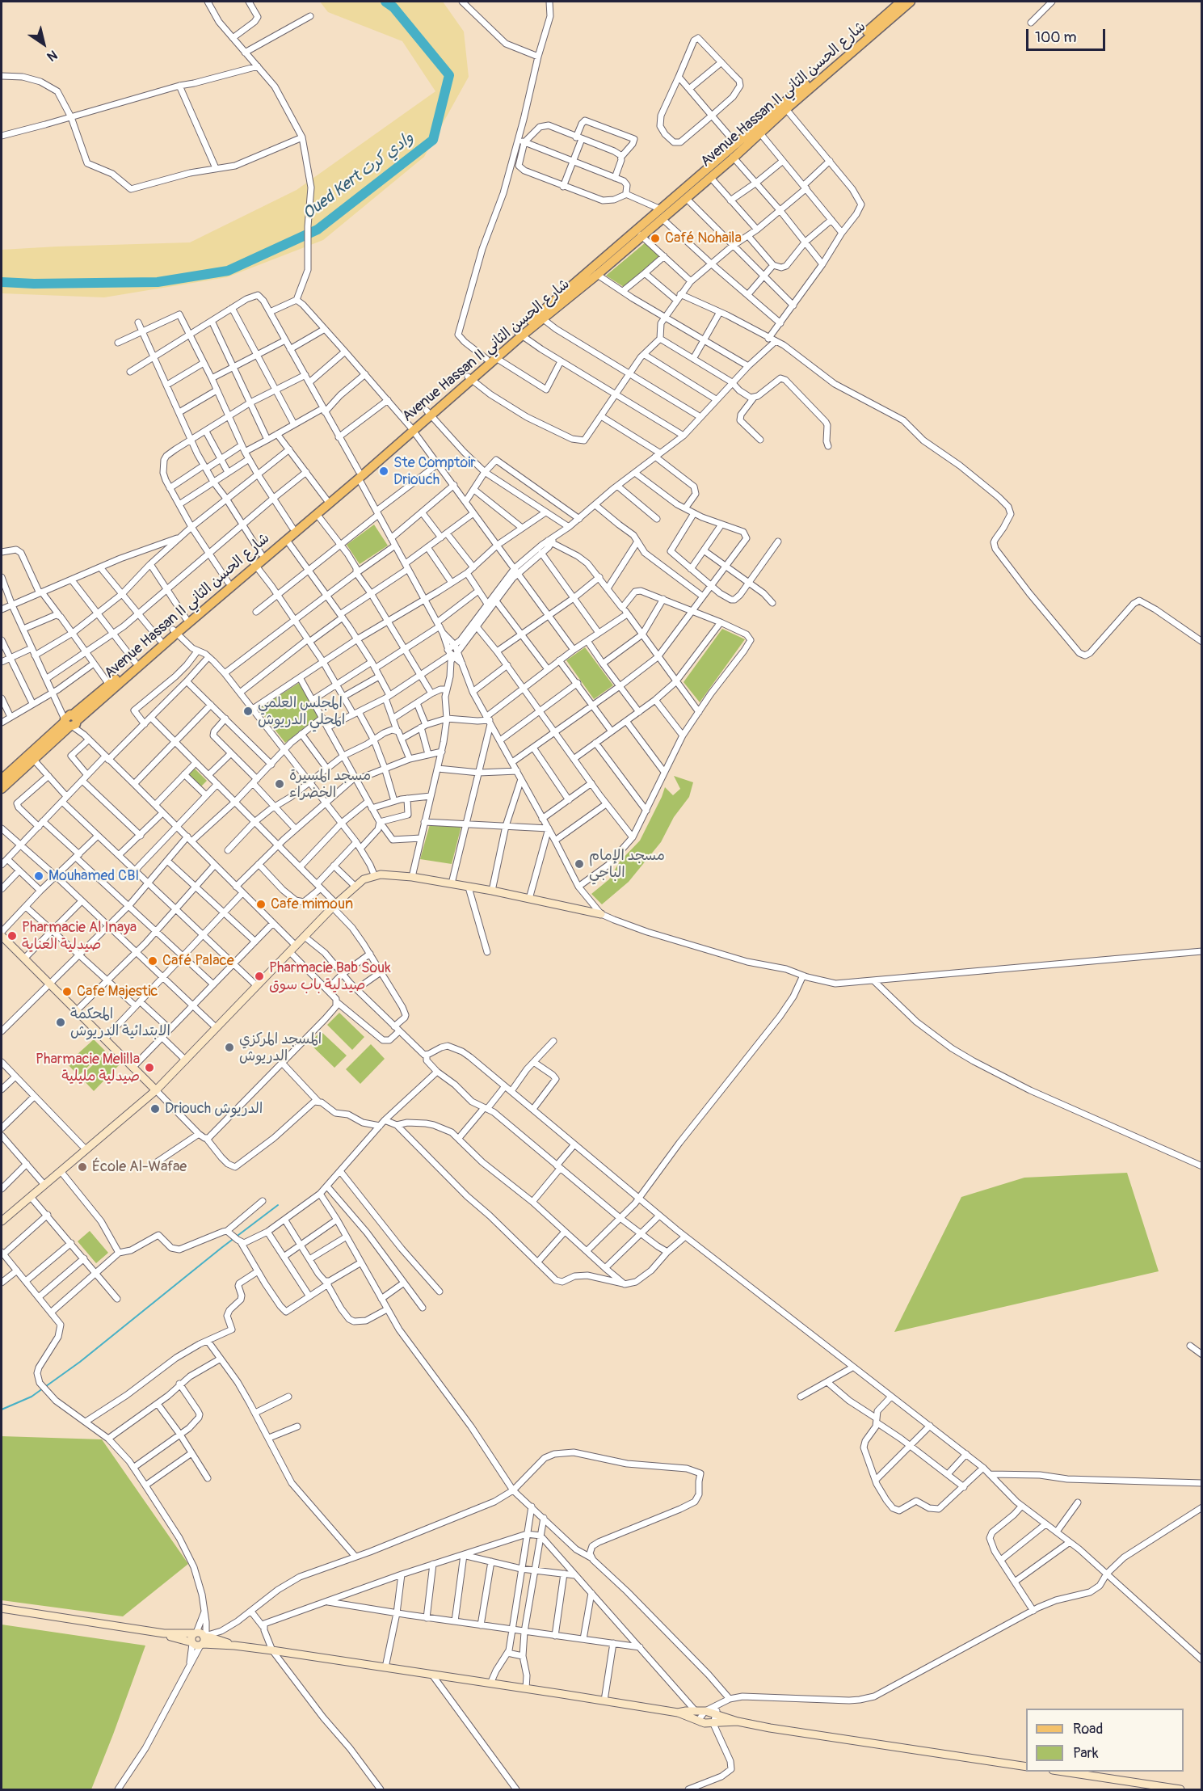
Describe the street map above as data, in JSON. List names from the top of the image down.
{
  "streets": {
    "main road": ["Avenue Hassan II شارع الحسن الثاني"]
  },
  "water": ["Oued Kert وادي كرت"],
  "places": [
    "Café Nohaila",
    "Ste Comptoir Driouch",
    "المجلس العلمي المحلي الدريوش",
    "مسجد المسيرة الخضراء",
    "مسجد الإمام الباجي",
    "Mouhamed CBI",
    "Cafe mimoun",
    "Pharmacie Al Inaya صيدلية العناية",
    "Café Palace",
    "Pharmacie Bab Souk صيدلية باب سوق",
    "Cafe Majestic",
    "المحكمة الابتدائية الدريوش",
    "المسجد المركزي الدريوش",
    "Pharmacie Melilla صيدلية مليلية",
    "Driouch الدريوش",
    "École Al-Wafae"
  ],
  "legend": ["Road", "Park"],
  "scale_bar": "100 m",
  "north": "bottom right"
}
